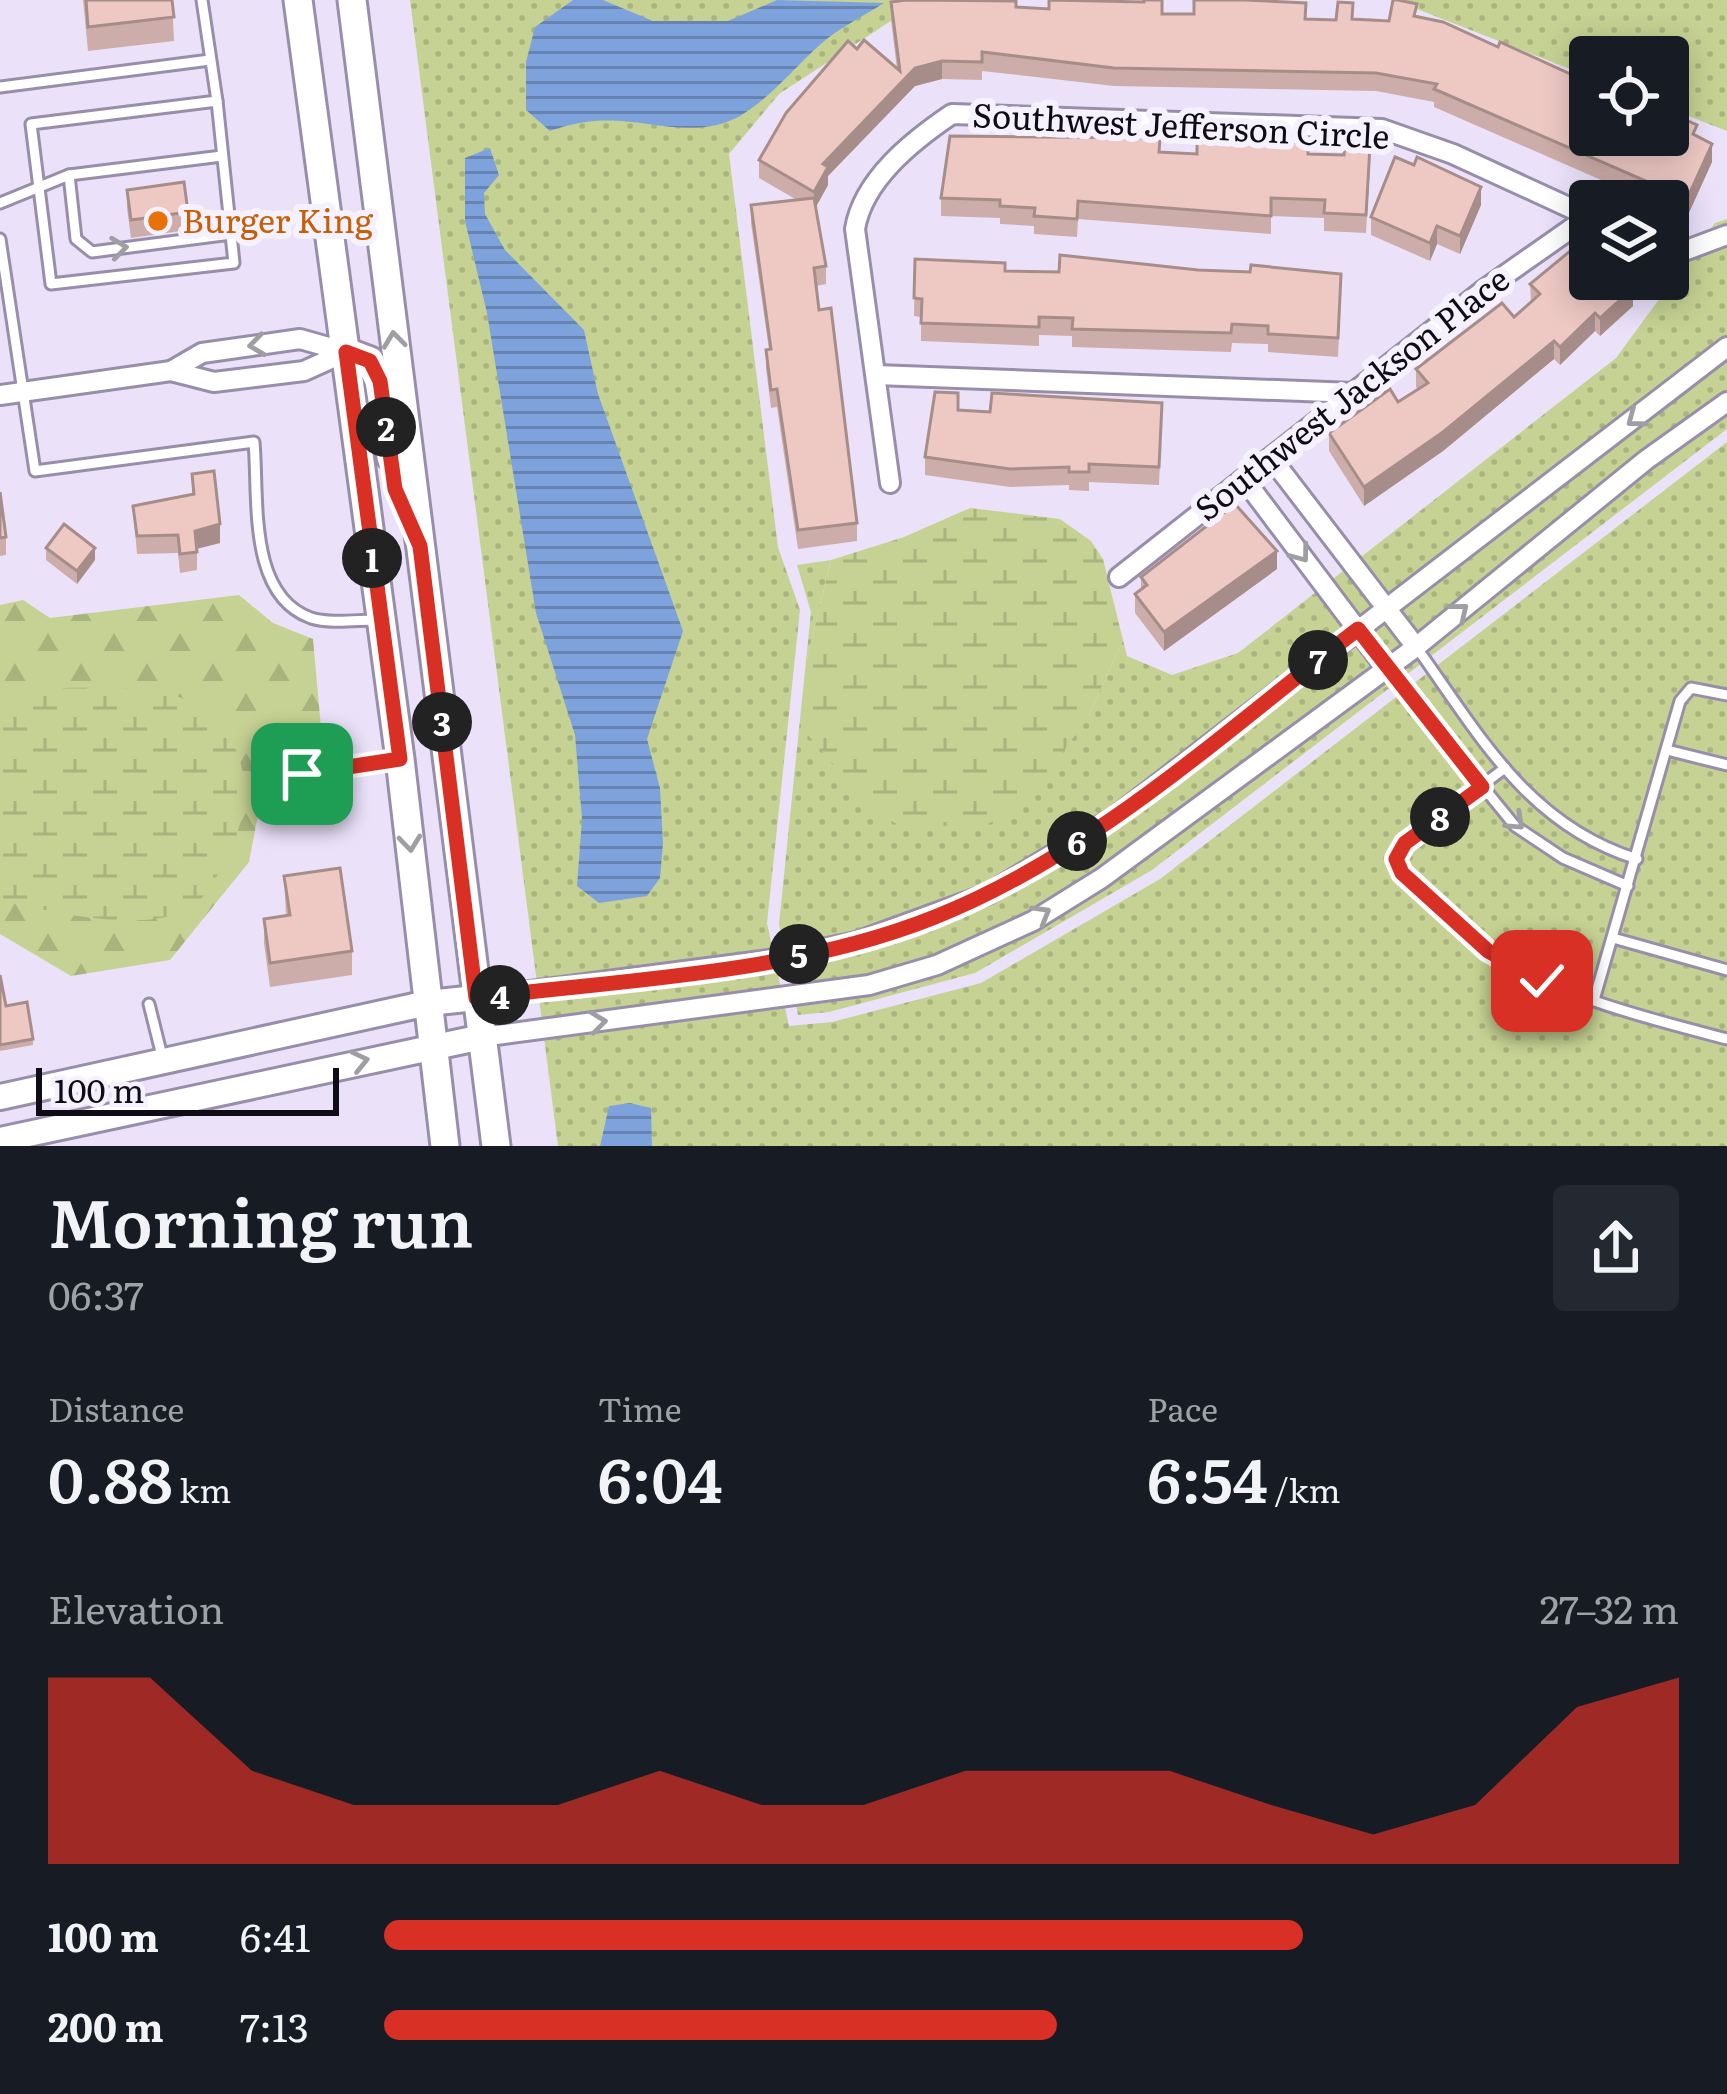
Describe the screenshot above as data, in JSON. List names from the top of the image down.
{
  "streets": {
    "street": ["Southwest Jefferson Circle", "Southwest Jackson Place"]
  },
  "places": ["Burger King"],
  "scale_bar": "100 m",
  "page": {
    "pins": [
      "2",
      "1",
      "7",
      "3",
      "8",
      "6",
      "5",
      "4"
    ],
    "scale": "100 m",
    "heading": ["Morning run", "06:37"],
    "stats": [
      ["Distance", "0.88 km"],
      ["Time", "6:04"],
      ["Pace", "6:54 /km"]
    ],
    "chart": ["Elevation", "27–32 m"],
    "list": [
      {
        "name": "100 m",
        "note": "6:41"
      },
      {
        "name": "200 m",
        "note": "7:13"
      }
    ]
  }
}
